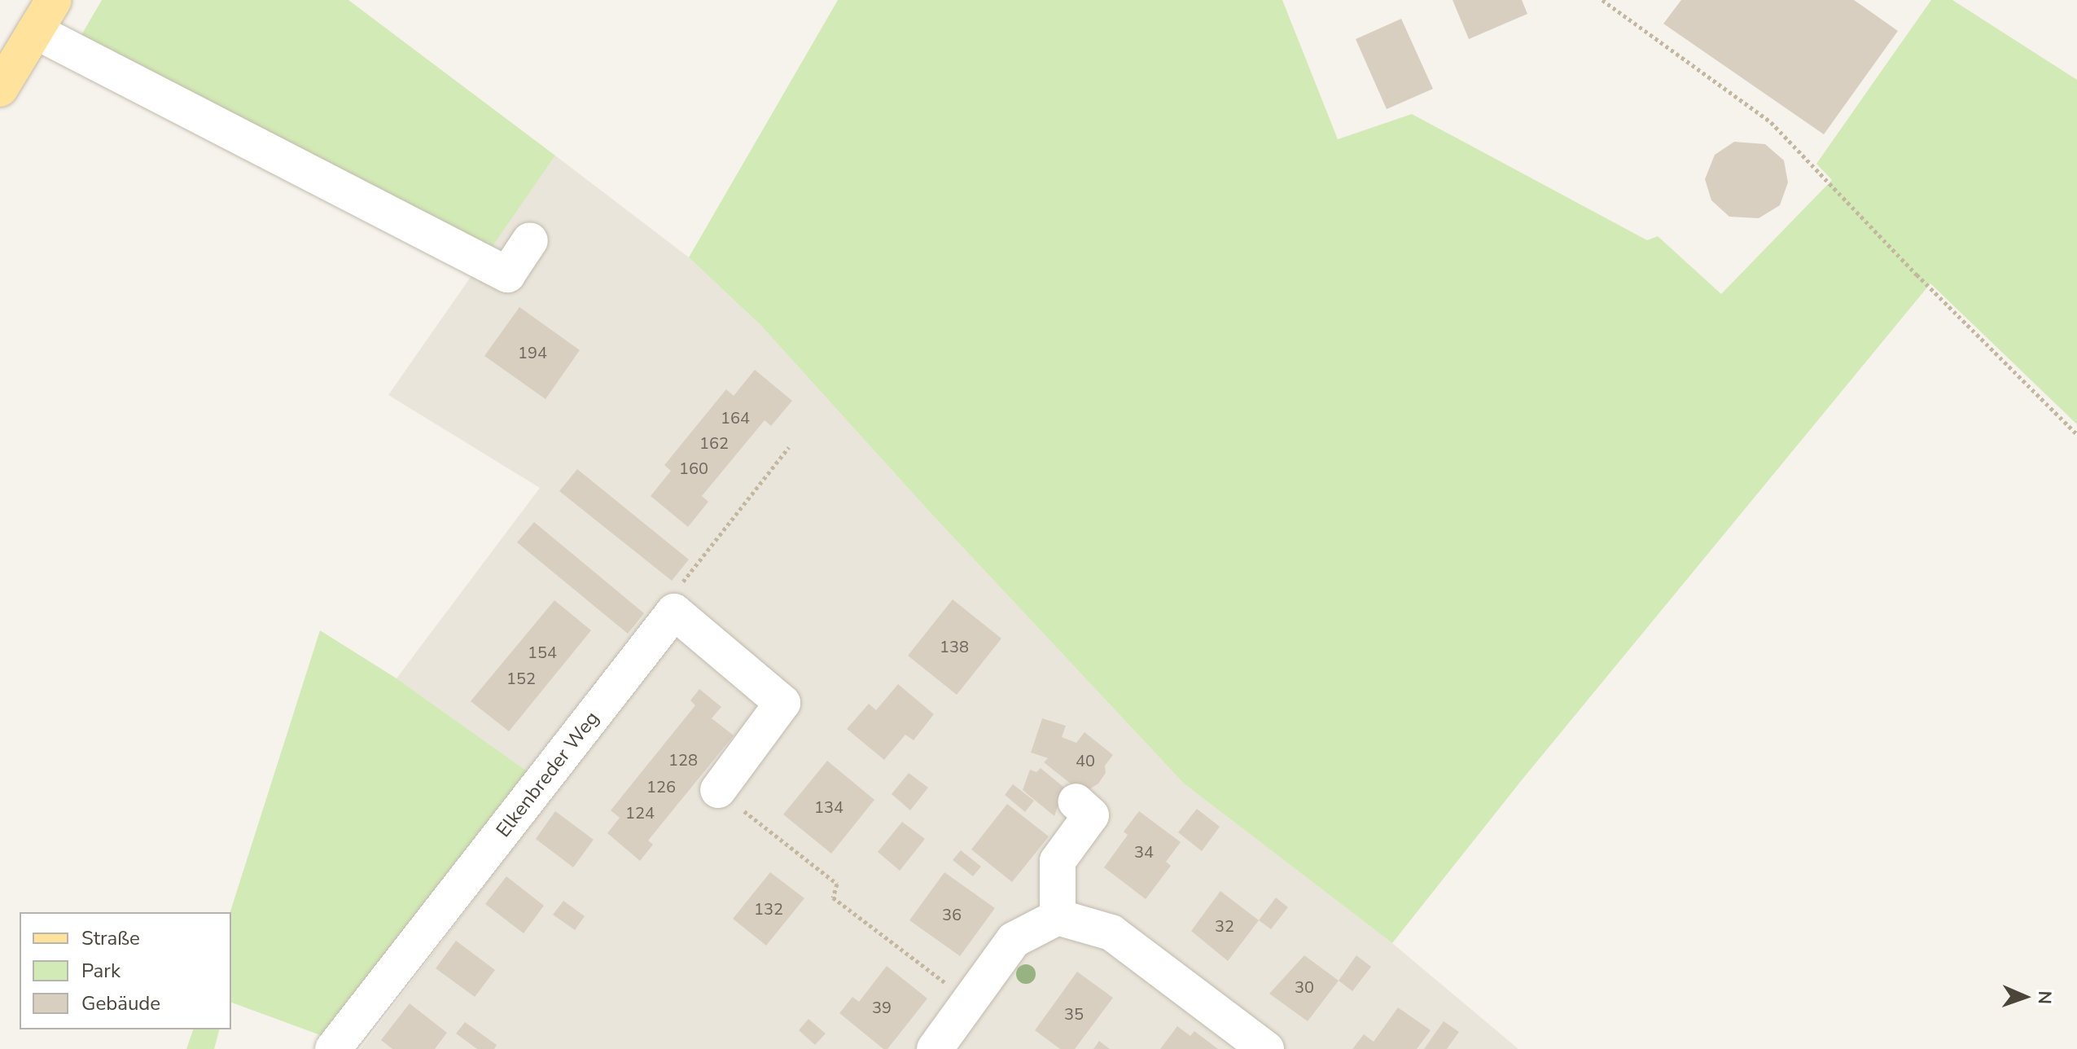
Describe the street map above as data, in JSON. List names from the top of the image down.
{
  "streets": {
    "street": ["Elkenbreder Weg"]
  },
  "house_numbers": [
    "194",
    "164",
    "162",
    "160",
    "138",
    "154",
    "152",
    "128",
    "40",
    "126",
    "134",
    "124",
    "34",
    "132",
    "36",
    "32",
    "30",
    "39",
    "35"
  ],
  "legend": ["Straße", "Park", "Gebäude"],
  "north": "right"
}
